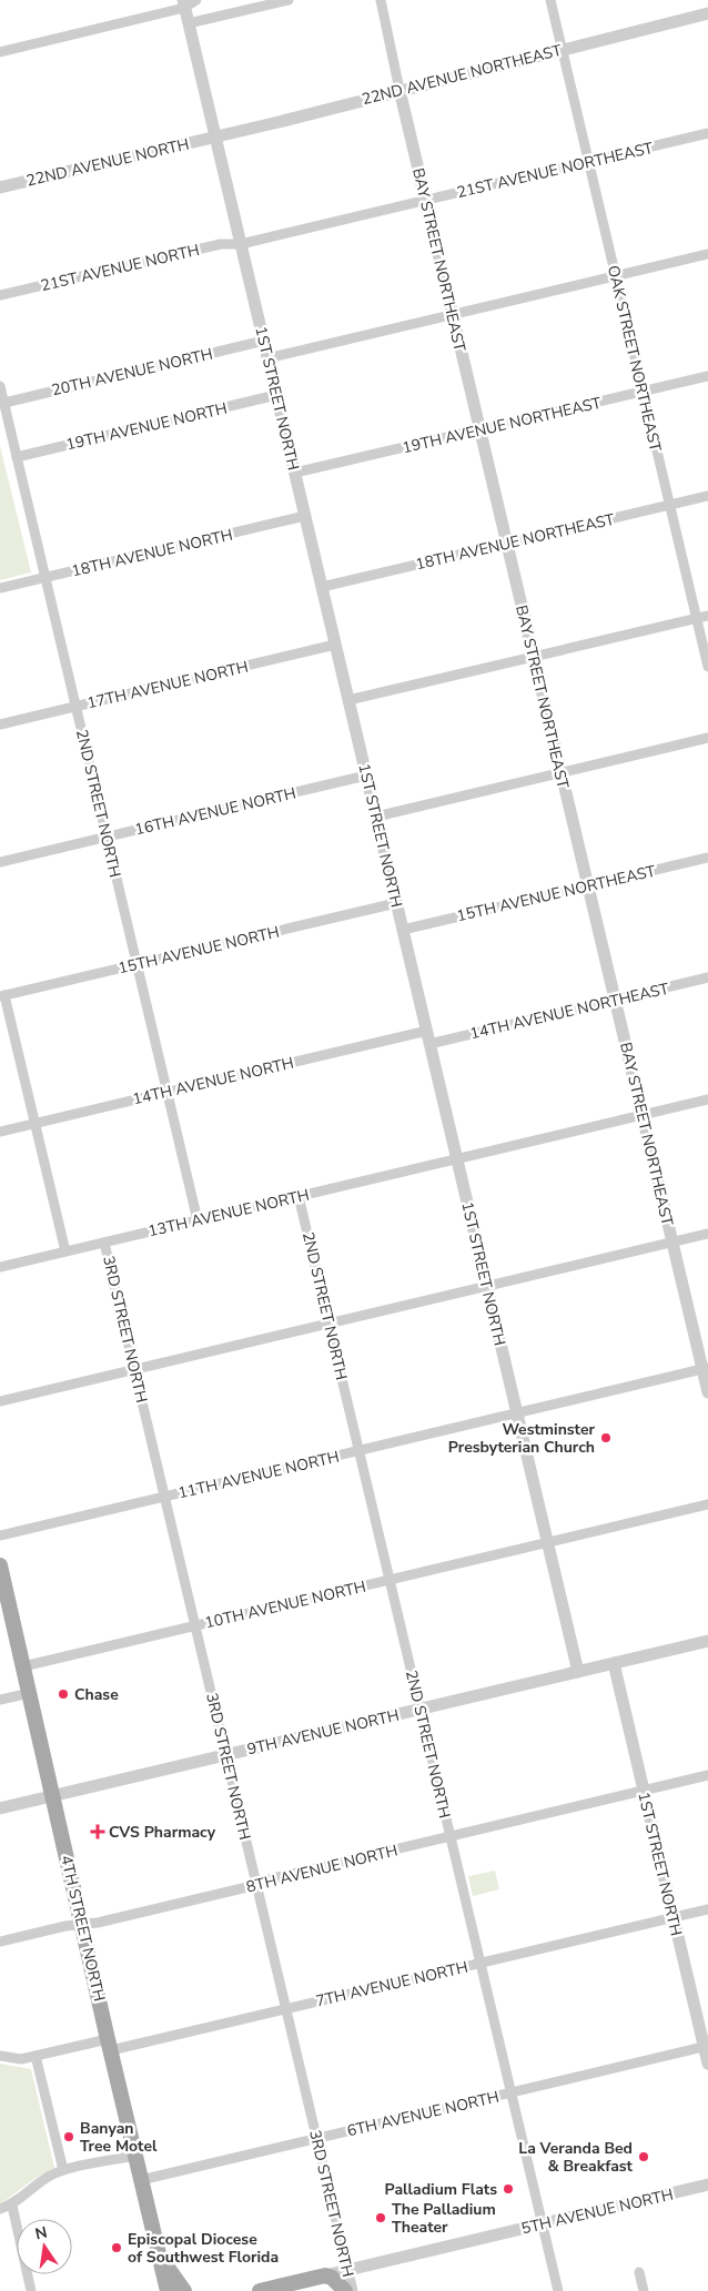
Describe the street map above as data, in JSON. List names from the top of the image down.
{
  "streets": {
    "main road": ["3RD STREET NORTH", "4TH STREET NORTH", "5TH AVENUE NORTH"],
    "street": [
      "22ND AVENUE NORTHEAST",
      "22ND AVENUE NORTH",
      "21ST AVENUE NORTHEAST",
      "BAY STREET NORTHEAST",
      "21ST AVENUE NORTH",
      "OAK STREET NORTHEAST",
      "20TH AVENUE NORTH",
      "1ST STREET NORTH",
      "19TH AVENUE NORTHEAST",
      "19TH AVENUE NORTH",
      "18TH AVENUE NORTHEAST",
      "18TH AVENUE NORTH",
      "17TH AVENUE NORTH",
      "2ND STREET NORTH",
      "16TH AVENUE NORTH",
      "15TH AVENUE NORTHEAST",
      "15TH AVENUE NORTH",
      "14TH AVENUE NORTHEAST",
      "14TH AVENUE NORTH",
      "13TH AVENUE NORTH",
      "11TH AVENUE NORTH",
      "10TH AVENUE NORTH",
      "9TH AVENUE NORTH",
      "8TH AVENUE NORTH",
      "7TH AVENUE NORTH",
      "6TH AVENUE NORTH"
    ]
  },
  "crossings": [
    ["22ND AVENUE NORTHEAST", "22ND AVENUE NORTH"],
    ["22ND AVENUE NORTHEAST", "BAY STREET NORTHEAST"],
    ["22ND AVENUE NORTHEAST", "OAK STREET NORTHEAST"],
    ["22ND AVENUE NORTHEAST", "1ST STREET NORTH"],
    ["22ND AVENUE NORTH", "1ST STREET NORTH"],
    ["21ST AVENUE NORTHEAST", "BAY STREET NORTHEAST"],
    ["21ST AVENUE NORTHEAST", "21ST AVENUE NORTH"],
    ["21ST AVENUE NORTHEAST", "OAK STREET NORTHEAST"],
    ["21ST AVENUE NORTHEAST", "1ST STREET NORTH"],
    ["BAY STREET NORTHEAST", "19TH AVENUE NORTHEAST"],
    ["BAY STREET NORTHEAST", "18TH AVENUE NORTHEAST"],
    ["BAY STREET NORTHEAST", "15TH AVENUE NORTHEAST"],
    ["BAY STREET NORTHEAST", "14TH AVENUE NORTHEAST"],
    ["BAY STREET NORTHEAST", "13TH AVENUE NORTH"],
    ["BAY STREET NORTHEAST", "11TH AVENUE NORTH"],
    ["21ST AVENUE NORTH", "1ST STREET NORTH"],
    ["OAK STREET NORTHEAST", "19TH AVENUE NORTHEAST"],
    ["OAK STREET NORTHEAST", "18TH AVENUE NORTHEAST"],
    ["20TH AVENUE NORTH", "1ST STREET NORTH"],
    ["20TH AVENUE NORTH", "2ND STREET NORTH"],
    ["1ST STREET NORTH", "19TH AVENUE NORTHEAST"],
    ["1ST STREET NORTH", "19TH AVENUE NORTH"],
    ["1ST STREET NORTH", "18TH AVENUE NORTHEAST"],
    ["1ST STREET NORTH", "18TH AVENUE NORTH"],
    ["1ST STREET NORTH", "17TH AVENUE NORTH"],
    ["1ST STREET NORTH", "16TH AVENUE NORTH"],
    ["1ST STREET NORTH", "15TH AVENUE NORTHEAST"],
    ["1ST STREET NORTH", "15TH AVENUE NORTH"],
    ["1ST STREET NORTH", "14TH AVENUE NORTHEAST"],
    ["1ST STREET NORTH", "14TH AVENUE NORTH"],
    ["1ST STREET NORTH", "13TH AVENUE NORTH"],
    ["1ST STREET NORTH", "11TH AVENUE NORTH"],
    ["1ST STREET NORTH", "10TH AVENUE NORTH"],
    ["1ST STREET NORTH", "9TH AVENUE NORTH"],
    ["1ST STREET NORTH", "8TH AVENUE NORTH"],
    ["1ST STREET NORTH", "7TH AVENUE NORTH"],
    ["1ST STREET NORTH", "6TH AVENUE NORTH"],
    ["19TH AVENUE NORTH", "2ND STREET NORTH"],
    ["18TH AVENUE NORTH", "2ND STREET NORTH"],
    ["17TH AVENUE NORTH", "2ND STREET NORTH"],
    ["2ND STREET NORTH", "16TH AVENUE NORTH"],
    ["2ND STREET NORTH", "15TH AVENUE NORTH"],
    ["2ND STREET NORTH", "14TH AVENUE NORTH"],
    ["2ND STREET NORTH", "13TH AVENUE NORTH"],
    ["2ND STREET NORTH", "11TH AVENUE NORTH"],
    ["2ND STREET NORTH", "10TH AVENUE NORTH"],
    ["2ND STREET NORTH", "9TH AVENUE NORTH"],
    ["2ND STREET NORTH", "8TH AVENUE NORTH"],
    ["2ND STREET NORTH", "7TH AVENUE NORTH"],
    ["2ND STREET NORTH", "6TH AVENUE NORTH"],
    ["2ND STREET NORTH", "5TH AVENUE NORTH"],
    ["13TH AVENUE NORTH", "3RD STREET NORTH"],
    ["3RD STREET NORTH", "11TH AVENUE NORTH"],
    ["3RD STREET NORTH", "10TH AVENUE NORTH"],
    ["3RD STREET NORTH", "9TH AVENUE NORTH"],
    ["3RD STREET NORTH", "8TH AVENUE NORTH"],
    ["3RD STREET NORTH", "7TH AVENUE NORTH"],
    ["3RD STREET NORTH", "6TH AVENUE NORTH"],
    ["3RD STREET NORTH", "5TH AVENUE NORTH"],
    ["10TH AVENUE NORTH", "4TH STREET NORTH"],
    ["9TH AVENUE NORTH", "4TH STREET NORTH"],
    ["8TH AVENUE NORTH", "4TH STREET NORTH"],
    ["4TH STREET NORTH", "7TH AVENUE NORTH"],
    ["4TH STREET NORTH", "6TH AVENUE NORTH"]
  ],
  "places": {
    "other": [
      "Westminster Presbyterian Church",
      "Chase",
      "Banyan Tree Motel",
      "La Veranda Bed & Breakfast",
      "Palladium Flats",
      "The Palladium Theater",
      "Episcopal Diocese of Southwest Florida"
    ],
    "health": ["CVS Pharmacy"]
  },
  "north": "top"
}
